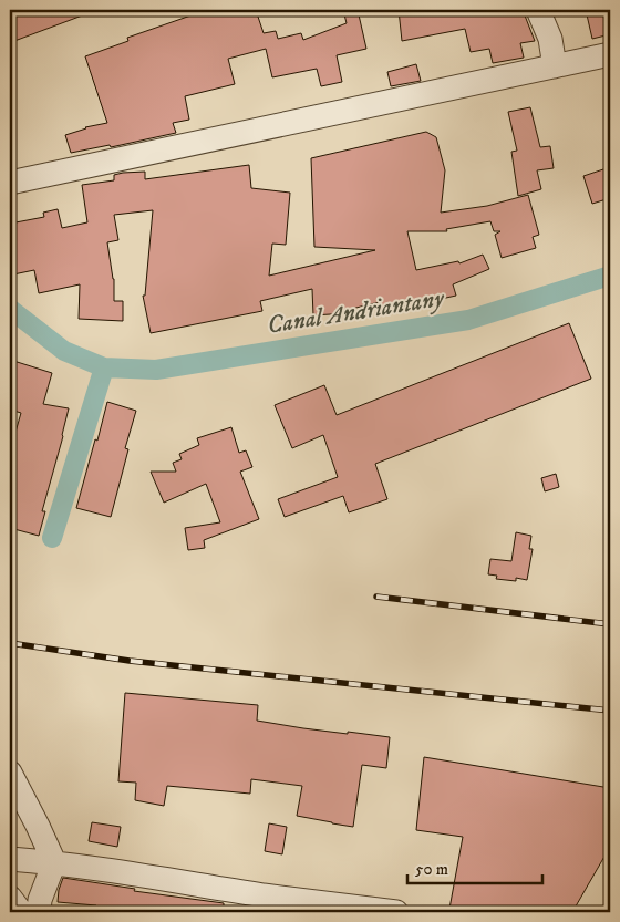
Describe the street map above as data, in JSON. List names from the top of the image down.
{
  "water": ["Canal Andriantany"],
  "scale_bar": "50 m"
}
